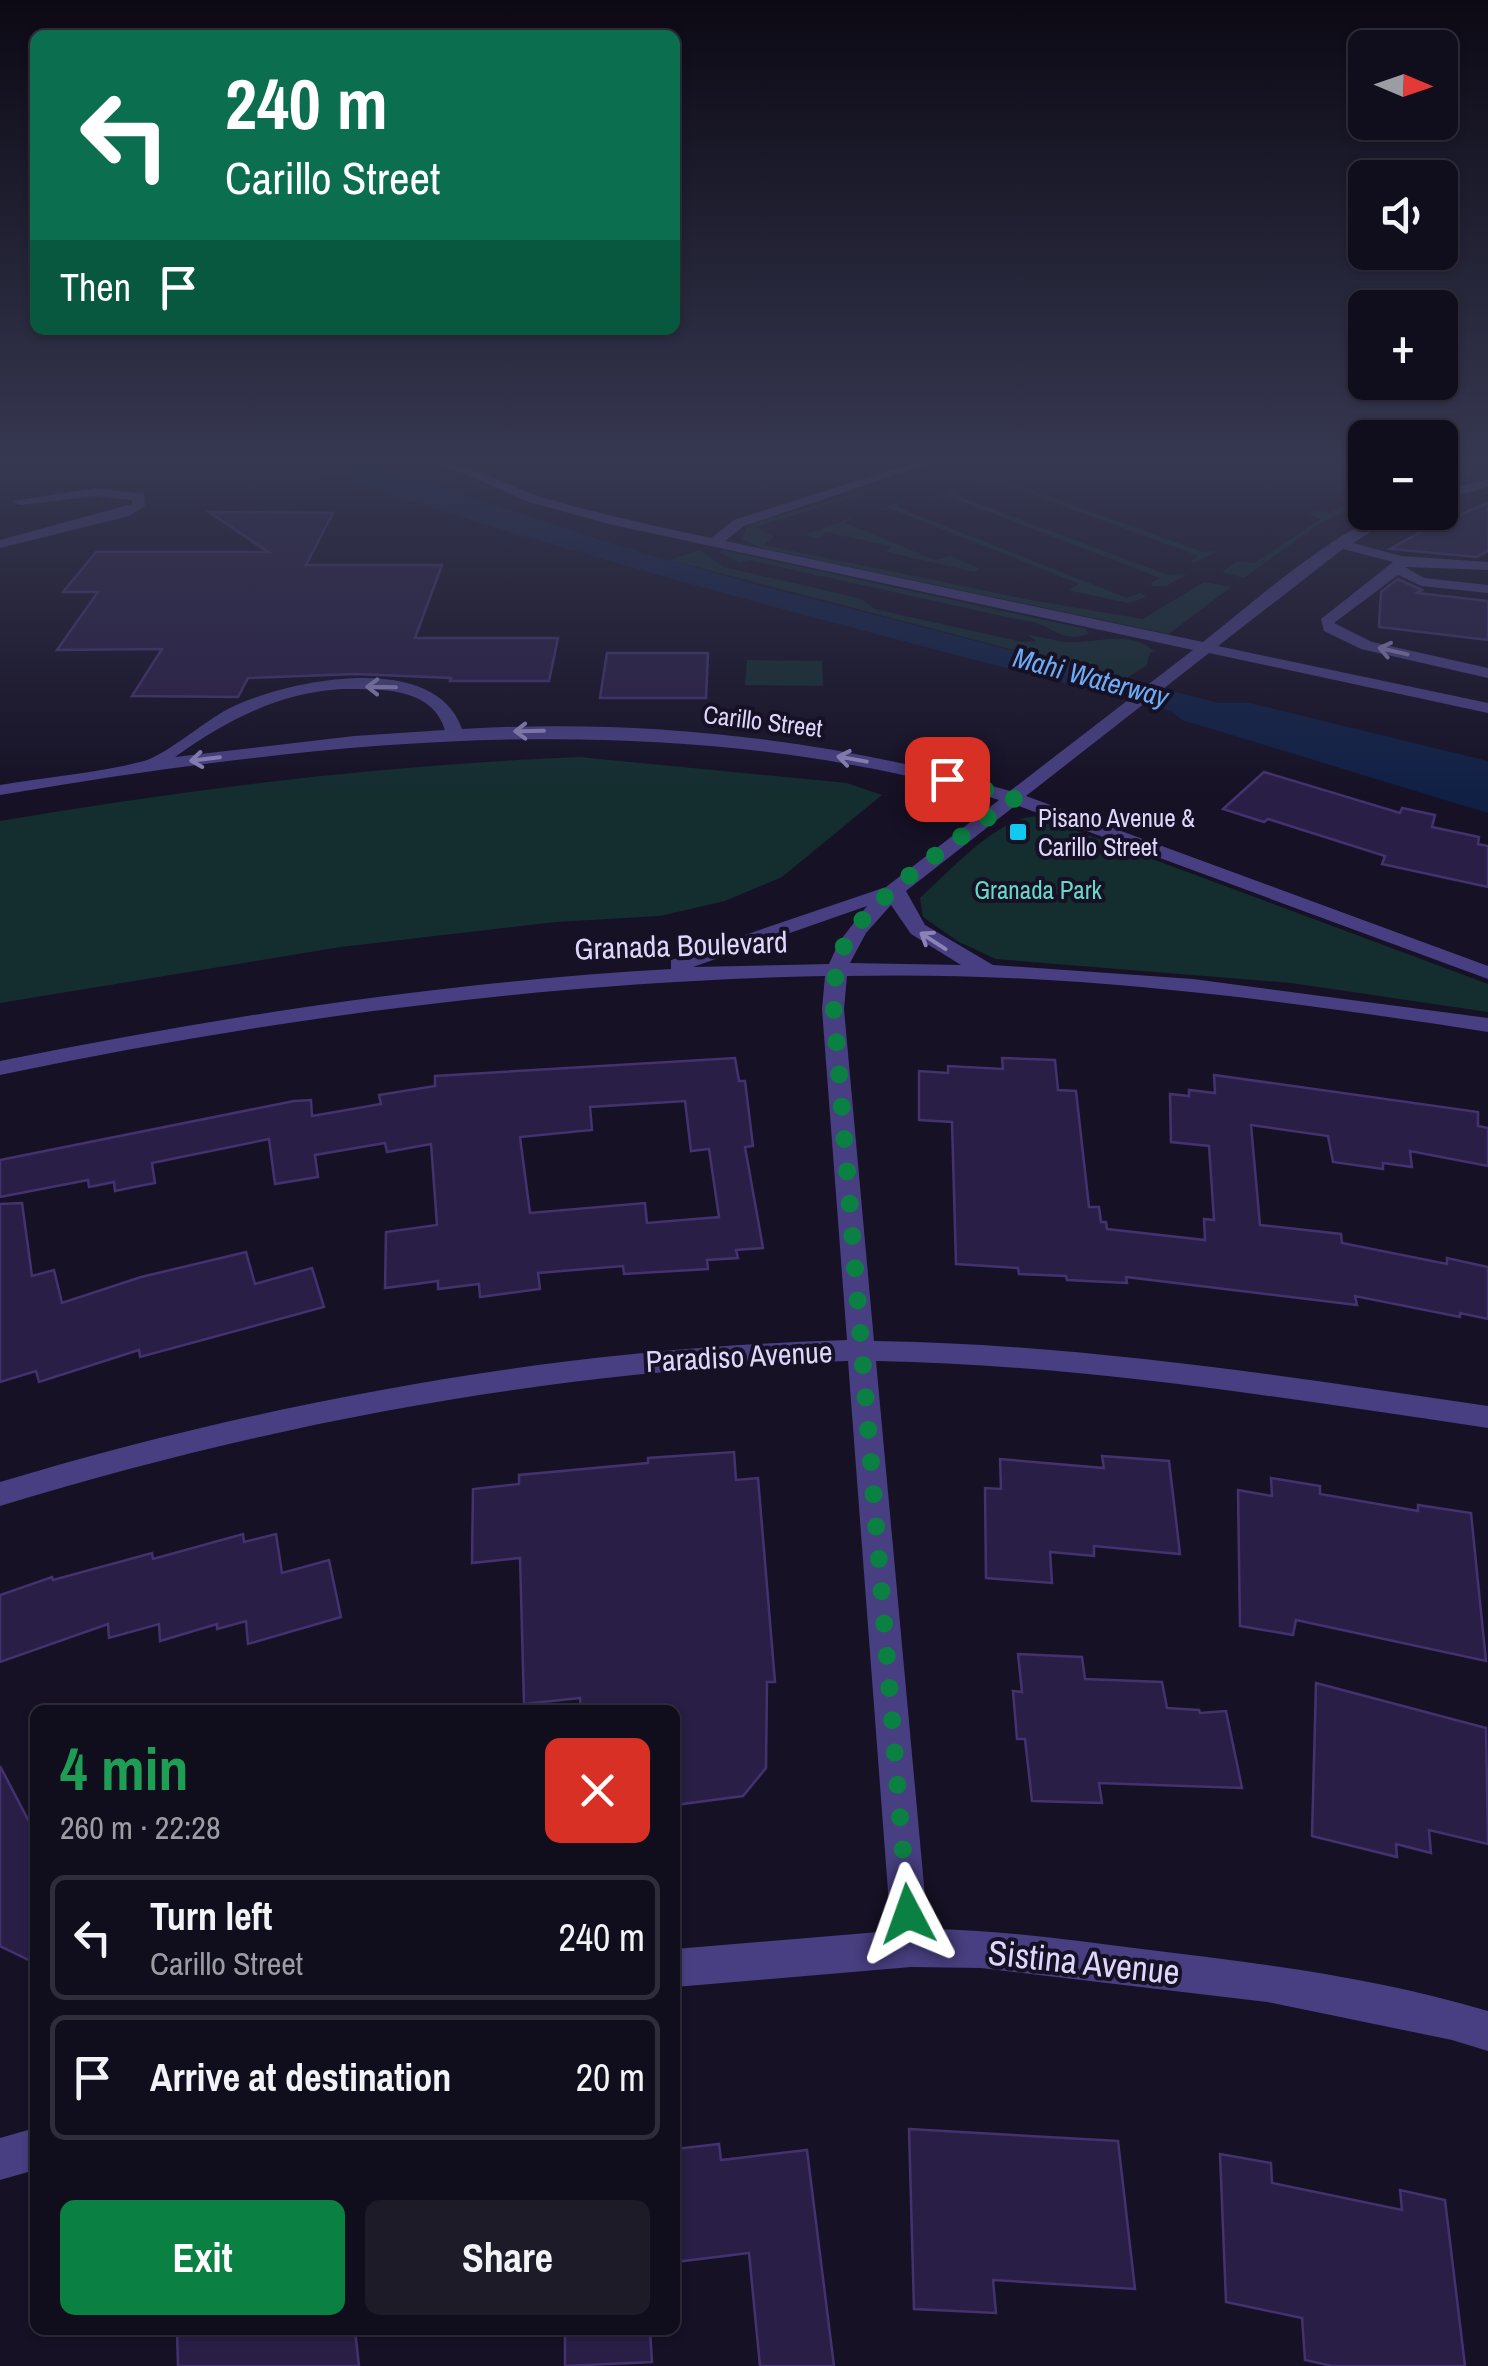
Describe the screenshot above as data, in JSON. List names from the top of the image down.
{
  "streets": {
    "street": [
      "Carillo Street",
      "Granada Boulevard",
      "Paradiso Avenue",
      "Sistina Avenue"
    ]
  },
  "water": ["Mahi Waterway"],
  "parks": ["Granada Park"],
  "places": {
    "transit": ["Pisano Avenue & Carillo Street"]
  },
  "north": "right",
  "page": {
    "map_buttons": ["+", "−"],
    "turn": ["240 m", "Carillo Street"],
    "then": "Then",
    "heading": ["4 min", "260 m · 22:28"],
    "list": [
      {
        "name": "Turn left",
        "note": "Carillo Street",
        "value": "240 m"
      },
      {
        "name": "Arrive at destination",
        "value": "20 m"
      }
    ],
    "buttons": ["Exit", "Share"]
  }
}
